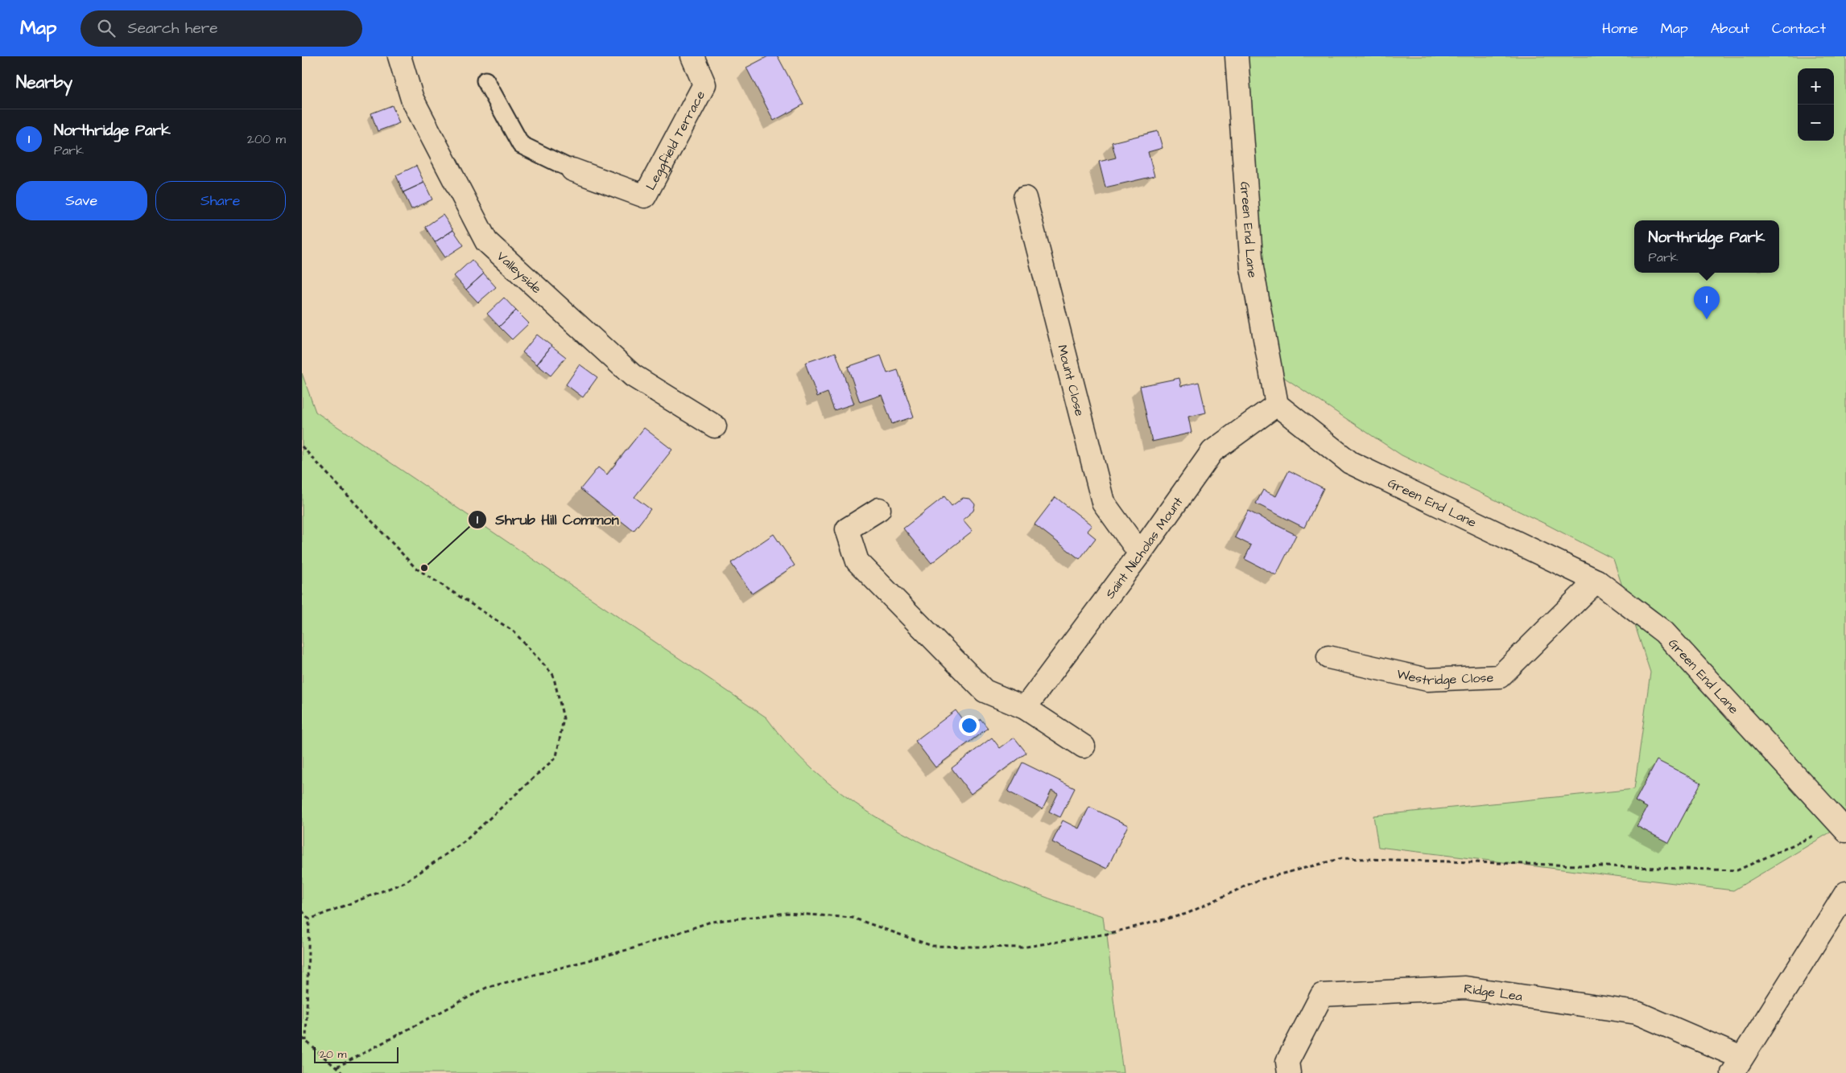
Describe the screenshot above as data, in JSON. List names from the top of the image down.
{
  "streets": {
    "street": [
      "Leggfield Terrace",
      "Green End Lane",
      "Valleyside",
      "Mount Close",
      "Saint Nicholas Mount",
      "Westridge Close",
      "Ridge Lea"
    ]
  },
  "crossings": [
    ["Green End Lane", "Saint Nicholas Mount"],
    ["Green End Lane", "Westridge Close"],
    ["Mount Close", "Saint Nicholas Mount"]
  ],
  "places": ["Shrub Hill Common"],
  "scale_bar": "20 m",
  "page": {
    "header": "Map",
    "search": "Search here",
    "nav": [
      "Home",
      "Map",
      "About",
      "Contact"
    ],
    "heading": "Nearby",
    "map_buttons": ["+", "−"],
    "list": [
      {
        "mark": "1",
        "name": "Northridge Park",
        "note": "Park",
        "value": "200 m"
      }
    ],
    "buttons": ["Save", "Share"],
    "popup": ["Northridge Park", "Park"],
    "pins": "1",
    "scale": "20 m"
  }
}
